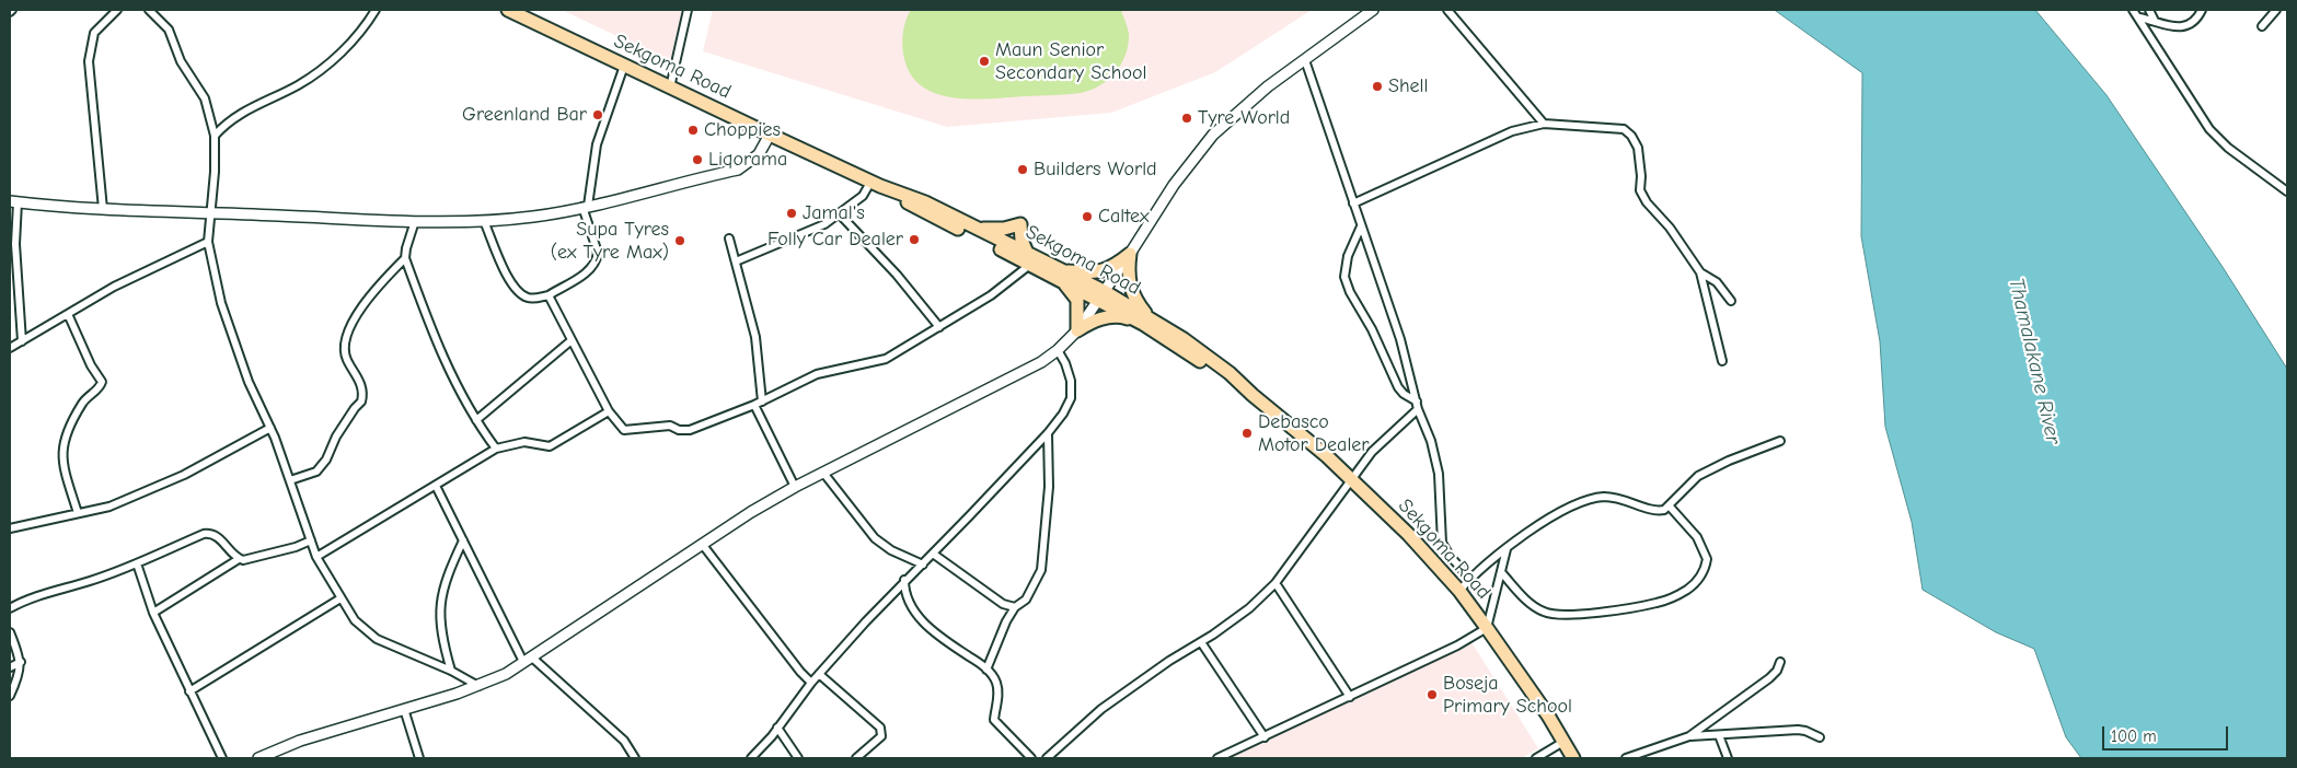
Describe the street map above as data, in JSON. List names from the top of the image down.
{
  "streets": {
    "highway": ["Sekgoma Road"]
  },
  "water": ["Thamalakane River"],
  "places": [
    "Maun Senior Secondary School",
    "Shell",
    "Greenland Bar",
    "Tyre World",
    "Choppies",
    "Liqorama",
    "Builders World",
    "Jamal's",
    "Caltex",
    "Folly Car Dealer",
    "Supa Tyres (ex Tyre Max)",
    "Debasco Motor Dealer",
    "Boseja Primary School"
  ],
  "scale_bar": "100 m"
}
